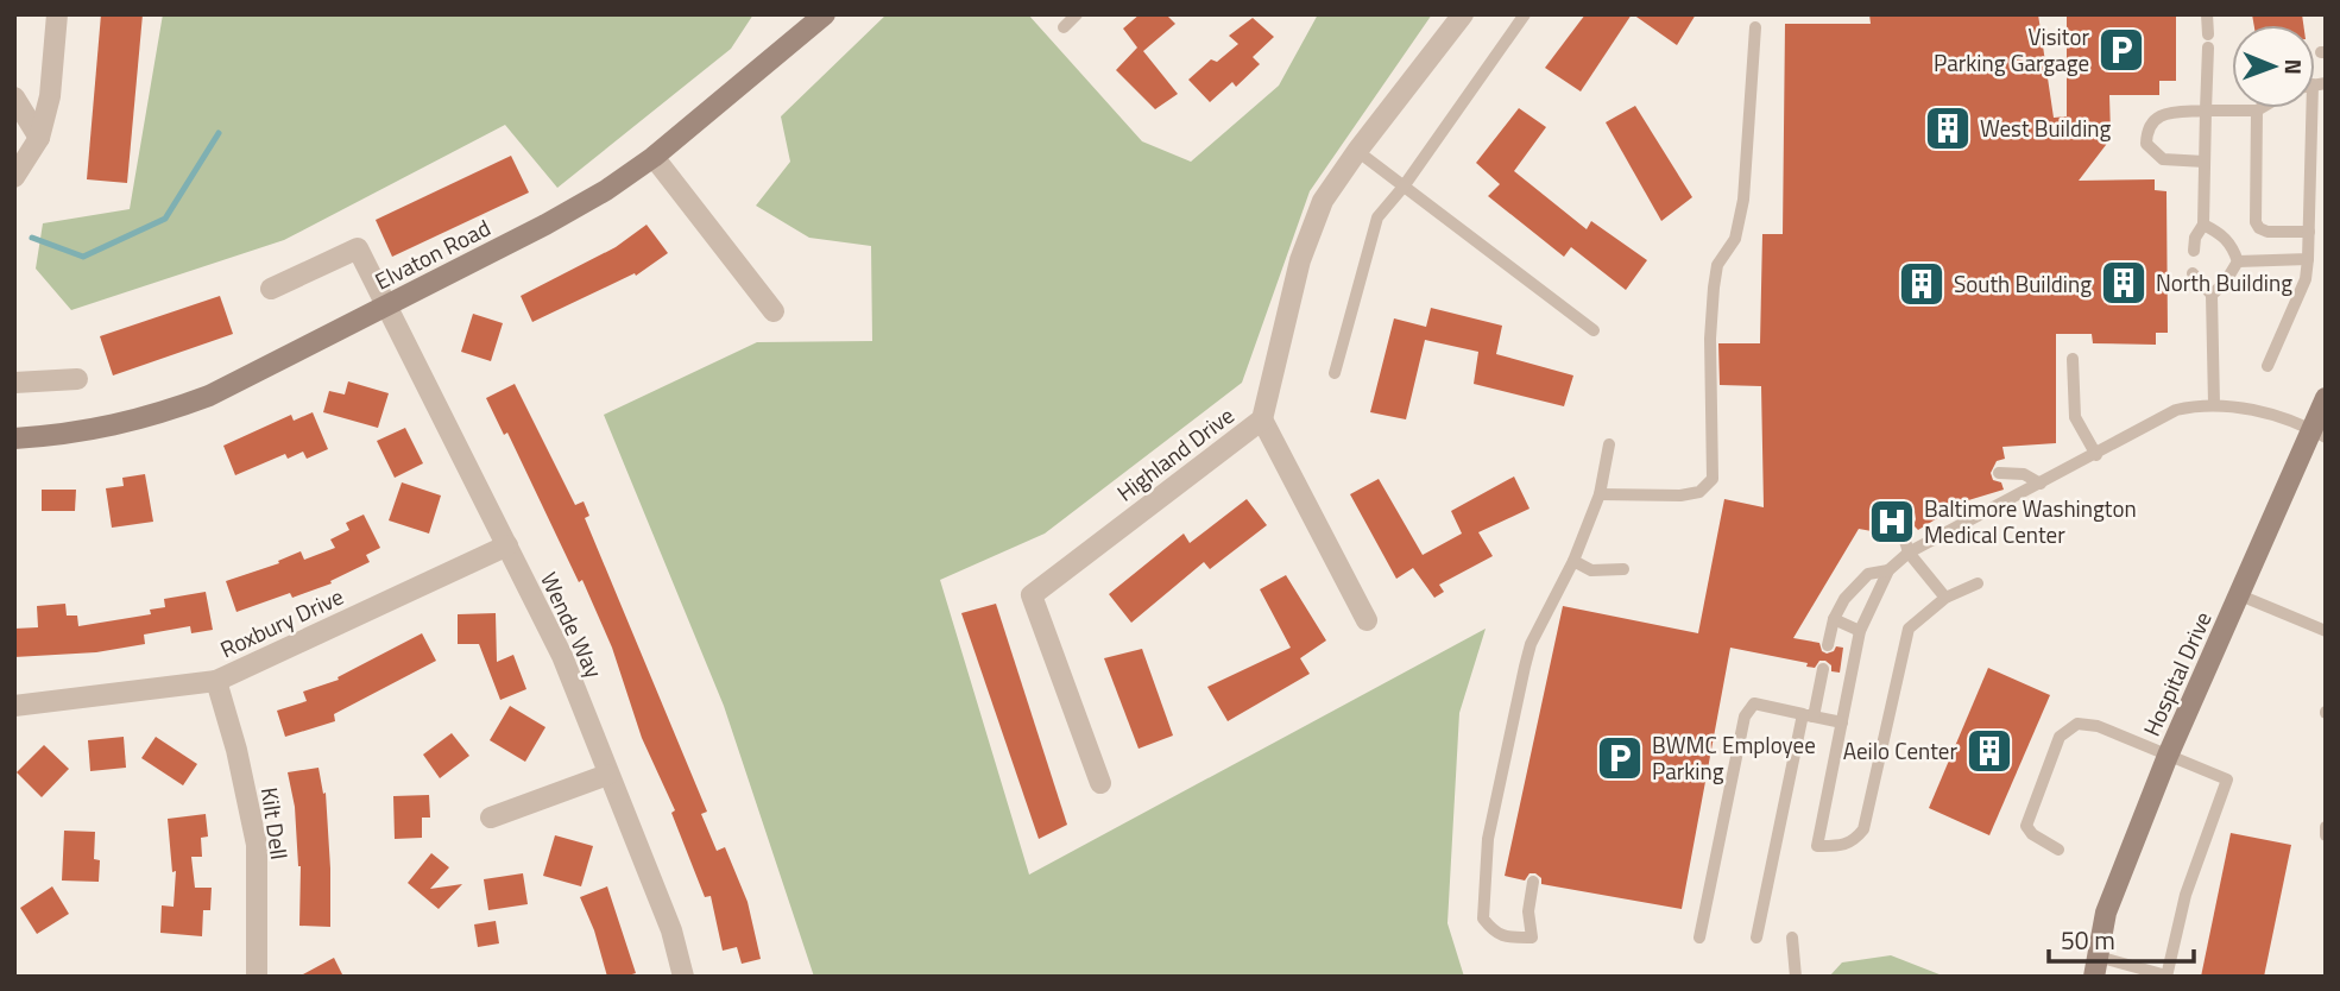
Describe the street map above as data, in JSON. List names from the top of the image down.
{
  "streets": {
    "street": [
      "Elvaton Road",
      "Highland Drive",
      "Roxbury Drive",
      "Wende Way",
      "Hospital Drive",
      "Kilt Dell"
    ]
  },
  "crossings": [
    ["Elvaton Road", "Wende Way"],
    ["Roxbury Drive", "Wende Way"],
    ["Roxbury Drive", "Kilt Dell"]
  ],
  "places": {
    "parking": ["Visitor Parking Gargage", "BWMC Employee Parking"],
    "building": [
      "West Building",
      "North Building",
      "South Building",
      "Aeilo Center"
    ],
    "hospital": ["Baltimore Washington Medical Center"]
  },
  "scale_bar": "50 m",
  "north": "right"
}
